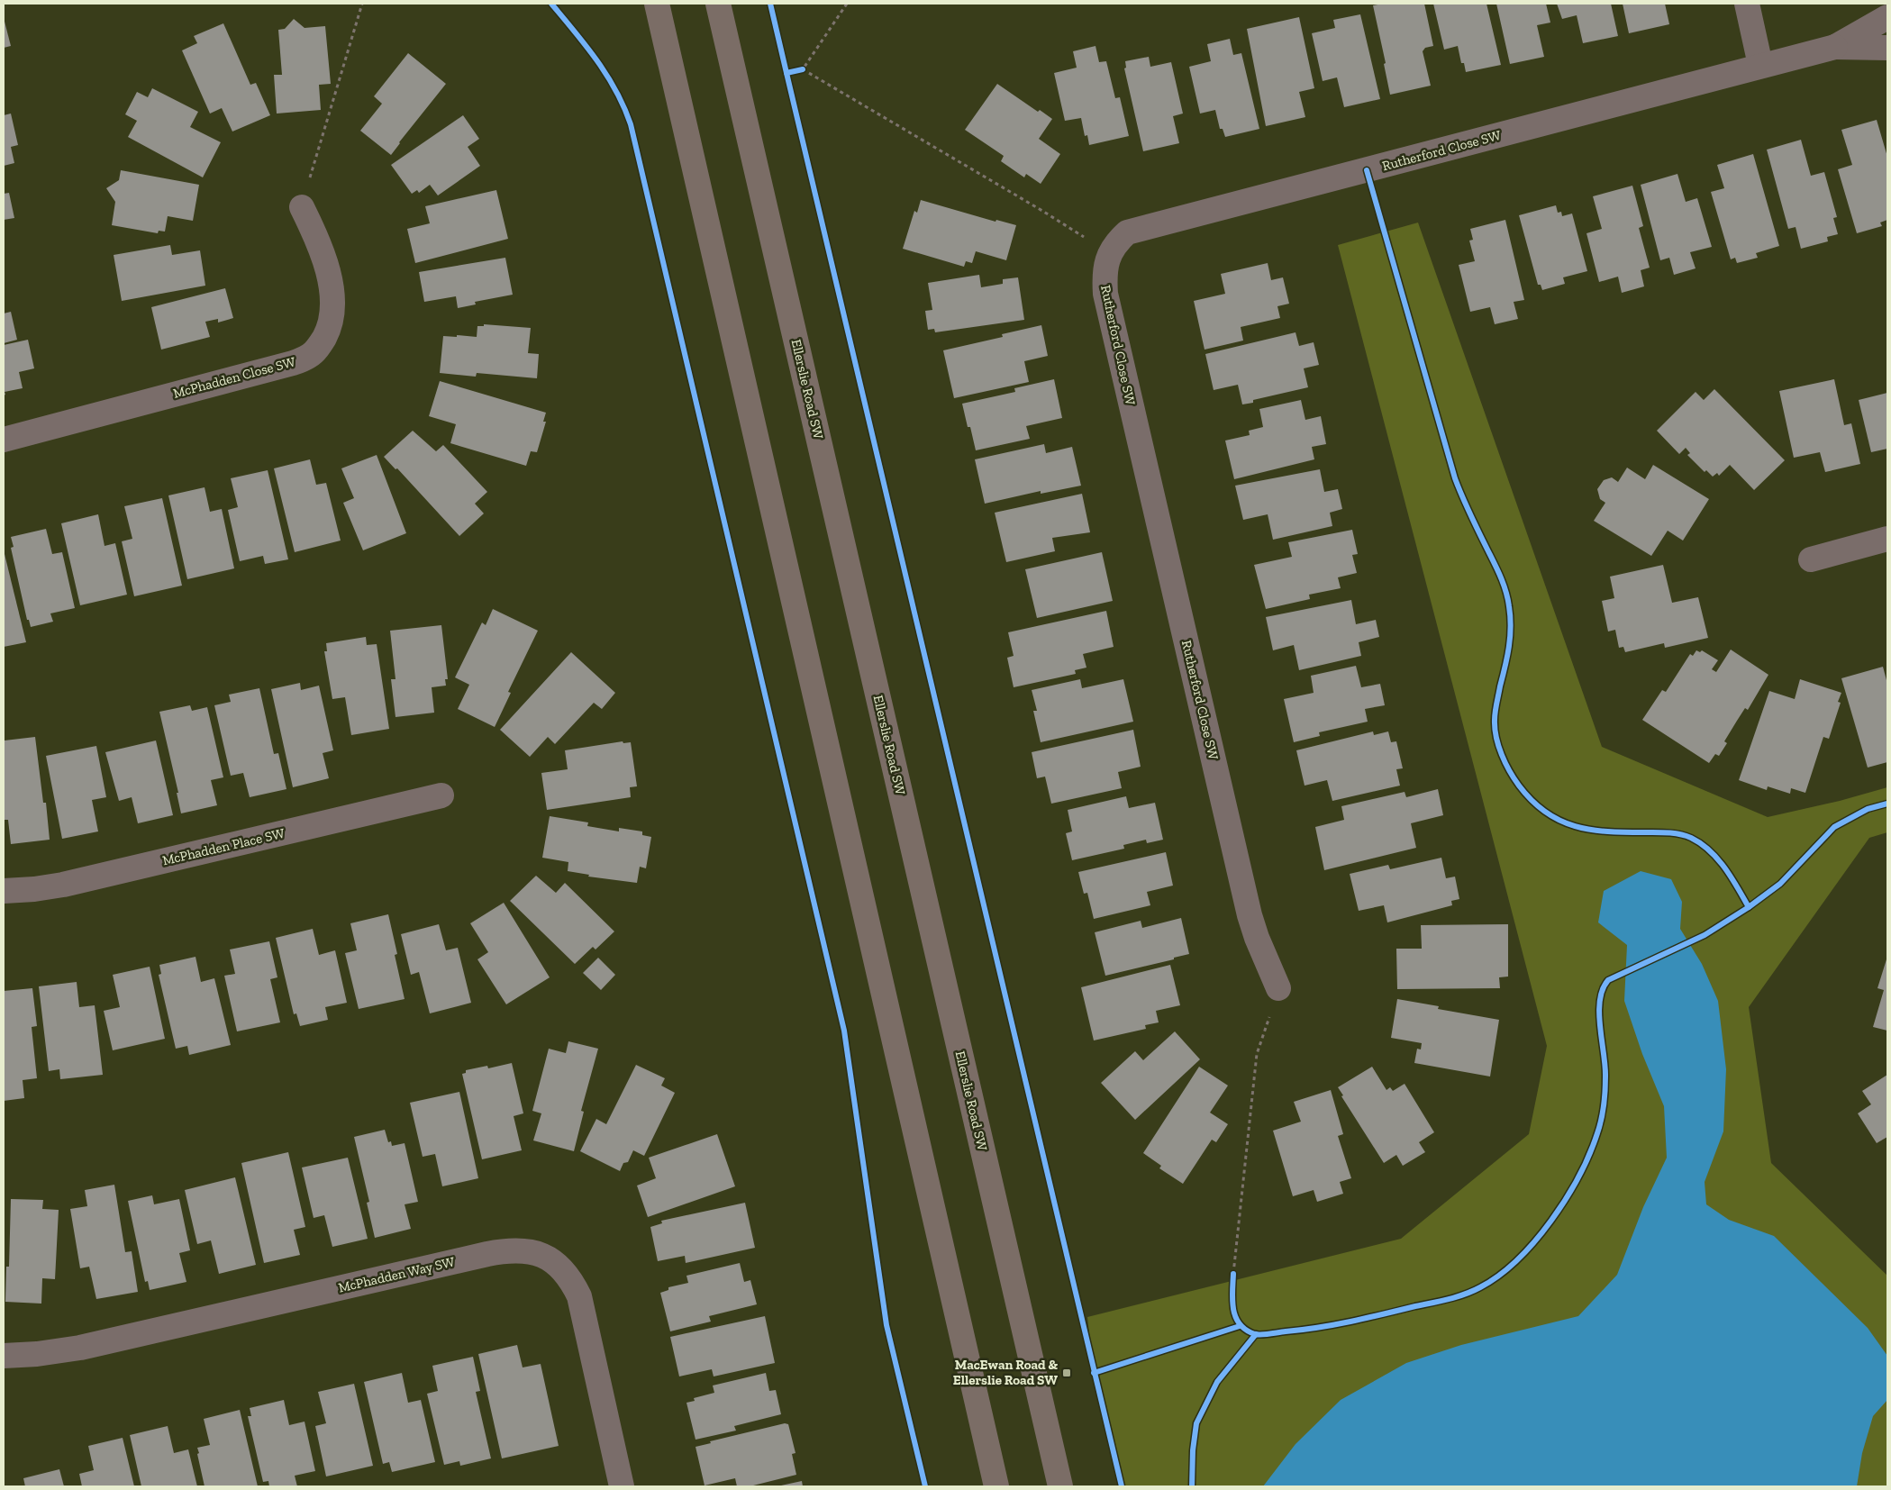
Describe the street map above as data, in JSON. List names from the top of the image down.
{
  "streets": {
    "main road": ["Ellerslie Road SW"],
    "street": [
      "Rutherford Close SW",
      "McPhadden Close SW",
      "McPhadden Place SW",
      "McPhadden Way SW"
    ]
  },
  "places": {
    "transit": ["MacEwan Road & Ellerslie Road SW"]
  }
}
